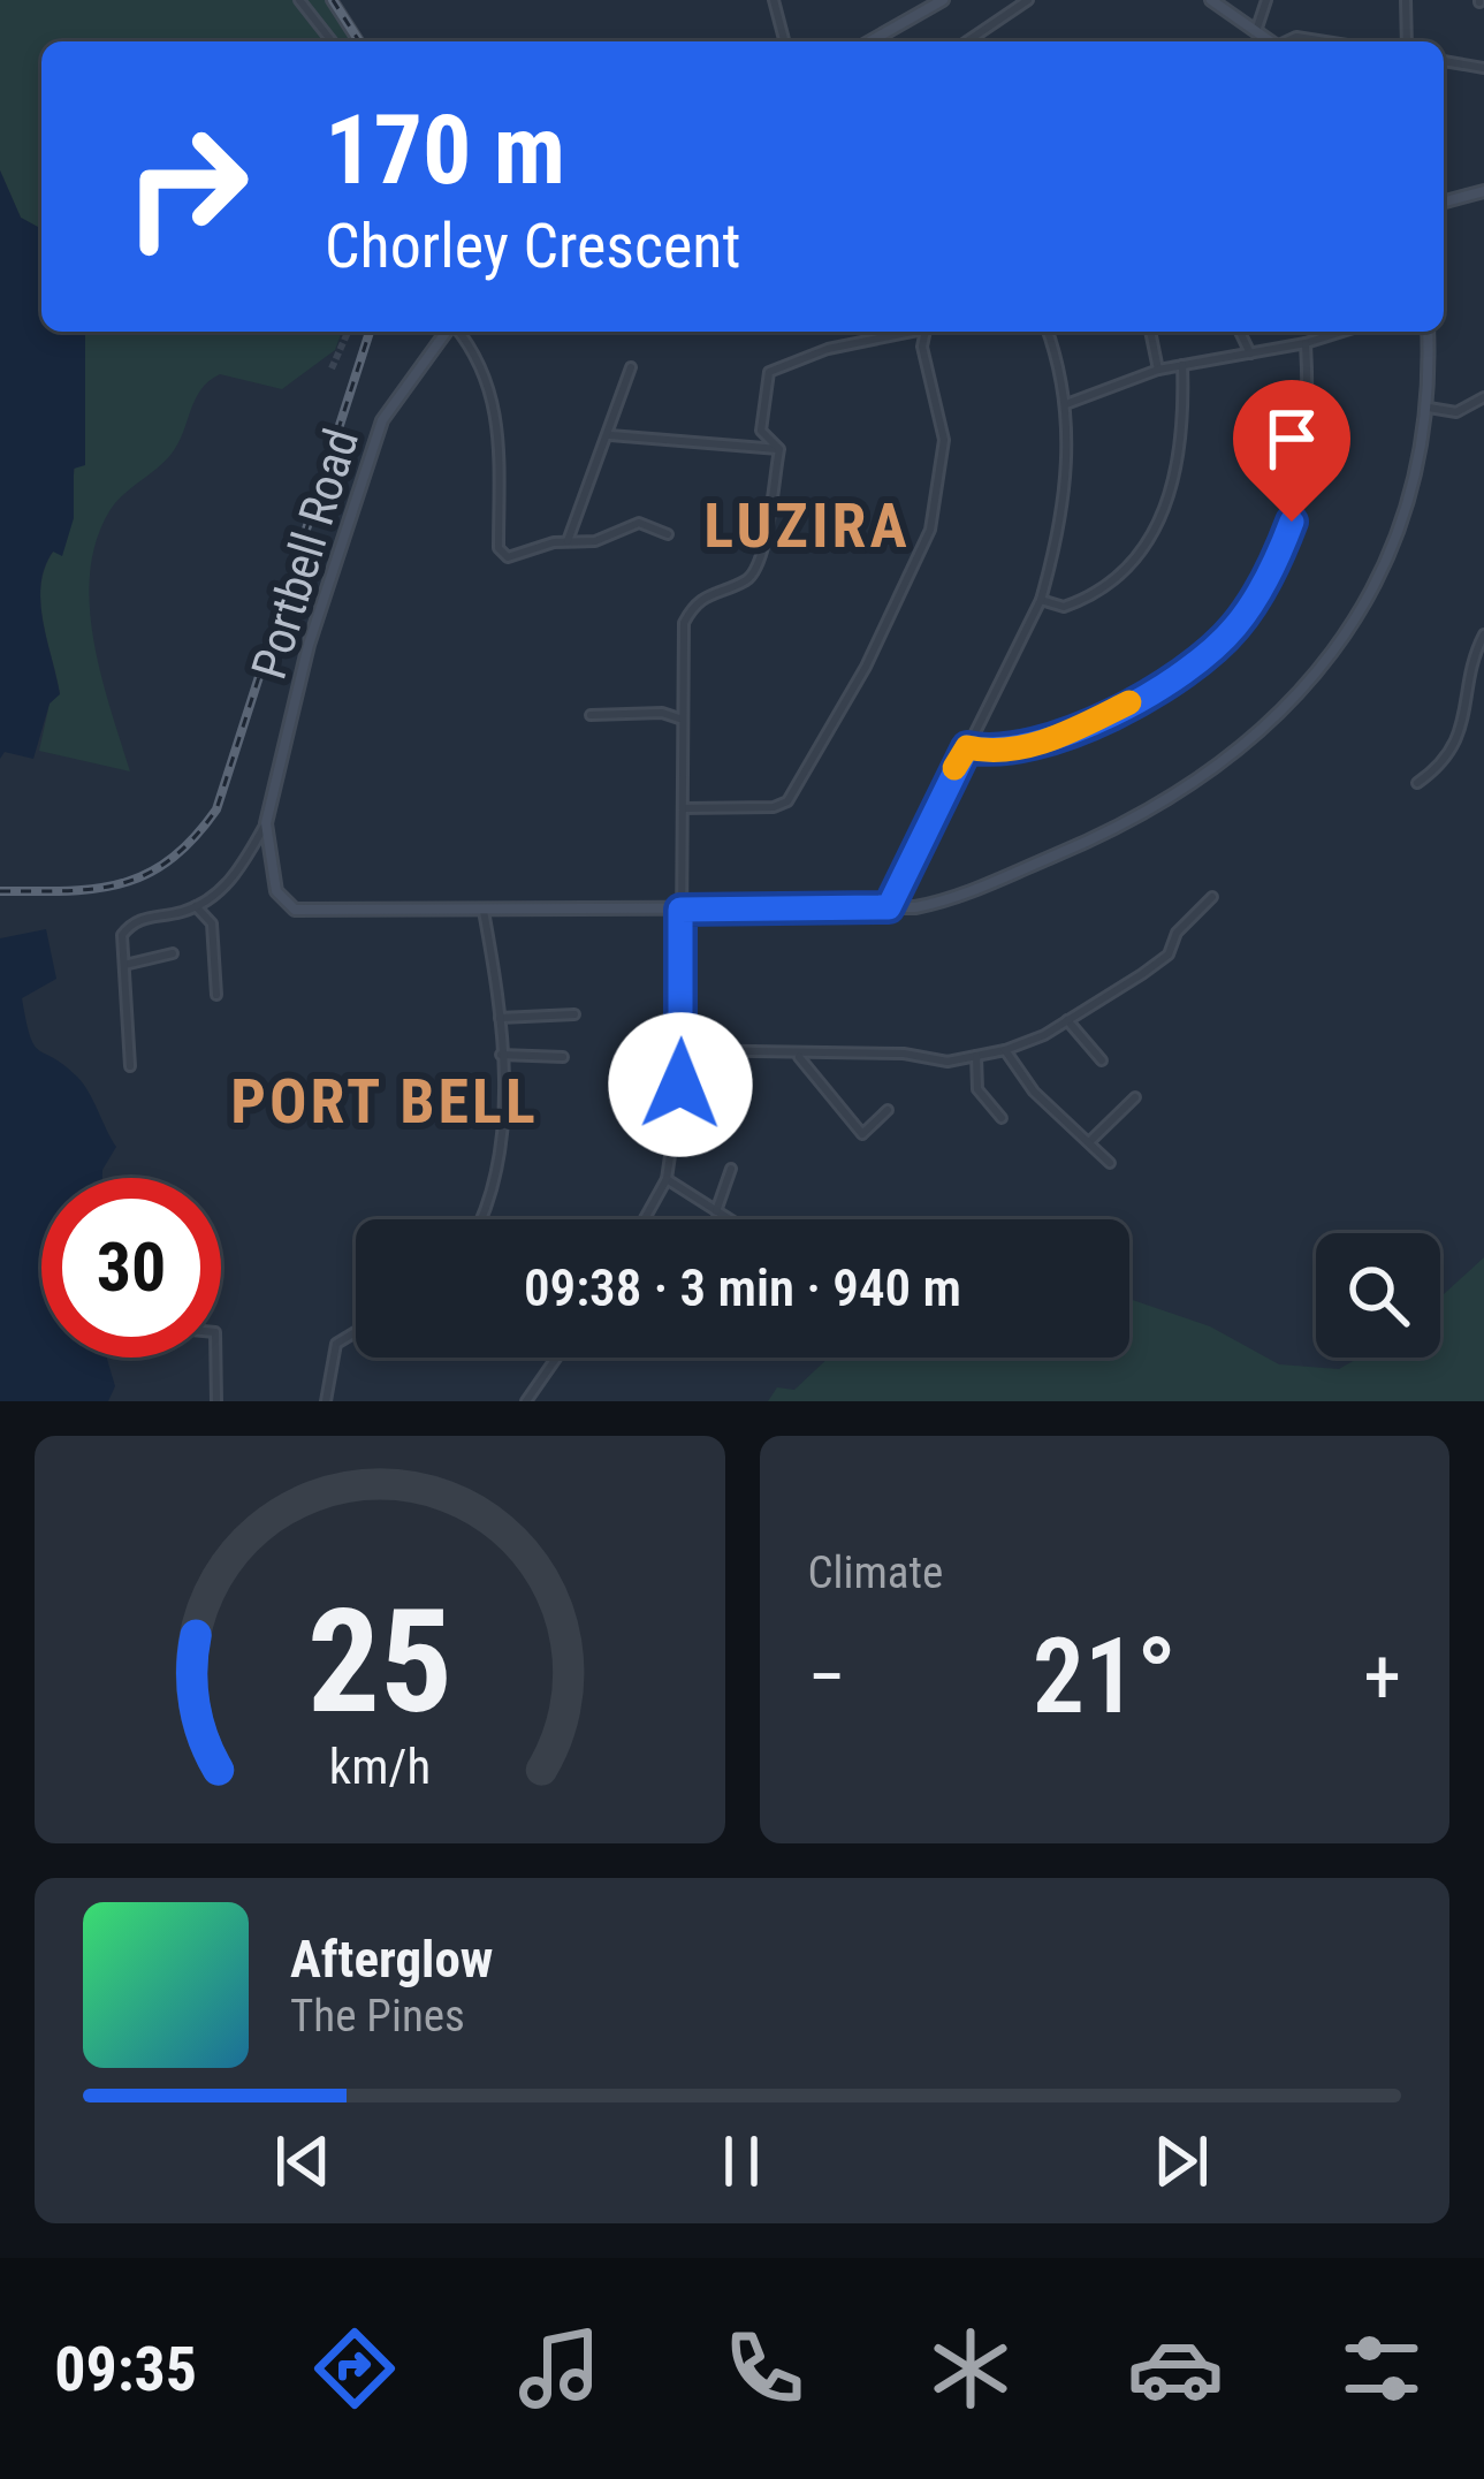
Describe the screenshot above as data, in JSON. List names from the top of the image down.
{
  "streets": {
    "main road": ["Portbell Road"]
  },
  "districts": ["LUZIRA", "PORT BELL"],
  "page": {
    "turn": ["170 m", "Chorley Crescent"],
    "limit": "30",
    "trip": "09:38 · 3 min · 940 m",
    "tile": "Climate",
    "heat": ["−", "21°", "+"],
    "song": ["Afterglow", "The Pines"],
    "tabs": "09:35",
    "gauge": ["25", "km/h"]
  }
}
